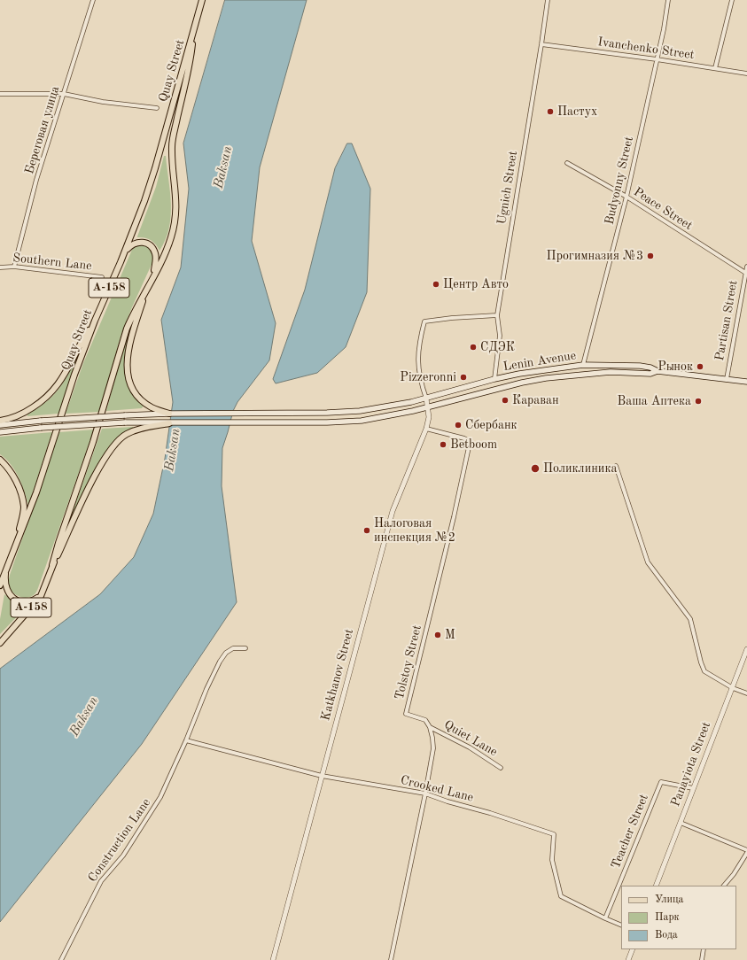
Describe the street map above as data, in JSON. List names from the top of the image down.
{
  "streets": {
    "main road": ["Quay Street", "А-158", "Lenin Avenue"],
    "street": [
      "Ivanchenko Street",
      "Береговая улица",
      "Budyonny Street",
      "Ugnich Street",
      "Peace Street",
      "Southern Lane",
      "Partisan Street",
      "Tolstoy Street",
      "Katkhanov Street",
      "Quiet Lane",
      "Panayiota Street",
      "Crooked Lane",
      "Teacher Street",
      "Construction Lane"
    ]
  },
  "crossings": [
    ["Ivanchenko Street", "Budyonny Street"],
    ["Ivanchenko Street", "Ugnich Street"],
    ["Quay Street", "А-158"],
    ["Береговая улица", "Southern Lane"],
    ["Budyonny Street", "Peace Street"],
    ["Budyonny Street", "Lenin Avenue"],
    ["Ugnich Street", "Lenin Avenue"],
    ["Peace Street", "Partisan Street"],
    ["Partisan Street", "Lenin Avenue"],
    ["Lenin Avenue", "Katkhanov Street"],
    ["Tolstoy Street", "Katkhanov Street"],
    ["Tolstoy Street", "Quiet Lane"],
    ["Katkhanov Street", "Crooked Lane"],
    ["Panayiota Street", "Teacher Street"],
    ["Crooked Lane", "Teacher Street"],
    ["Crooked Lane", "Construction Lane"]
  ],
  "water": ["Baksan"],
  "places": [
    "Пастух",
    "Прогимназия №3",
    "Центр Авто",
    "СДЭК",
    "Рынок",
    "Pizzeronni",
    "Караван",
    "Ваша Аптека",
    "Сбербанк",
    "Betboom",
    "Поликлиника",
    "Налоговая инспекция №2",
    "М"
  ],
  "legend": ["Улица", "Парк", "Вода"]
}
